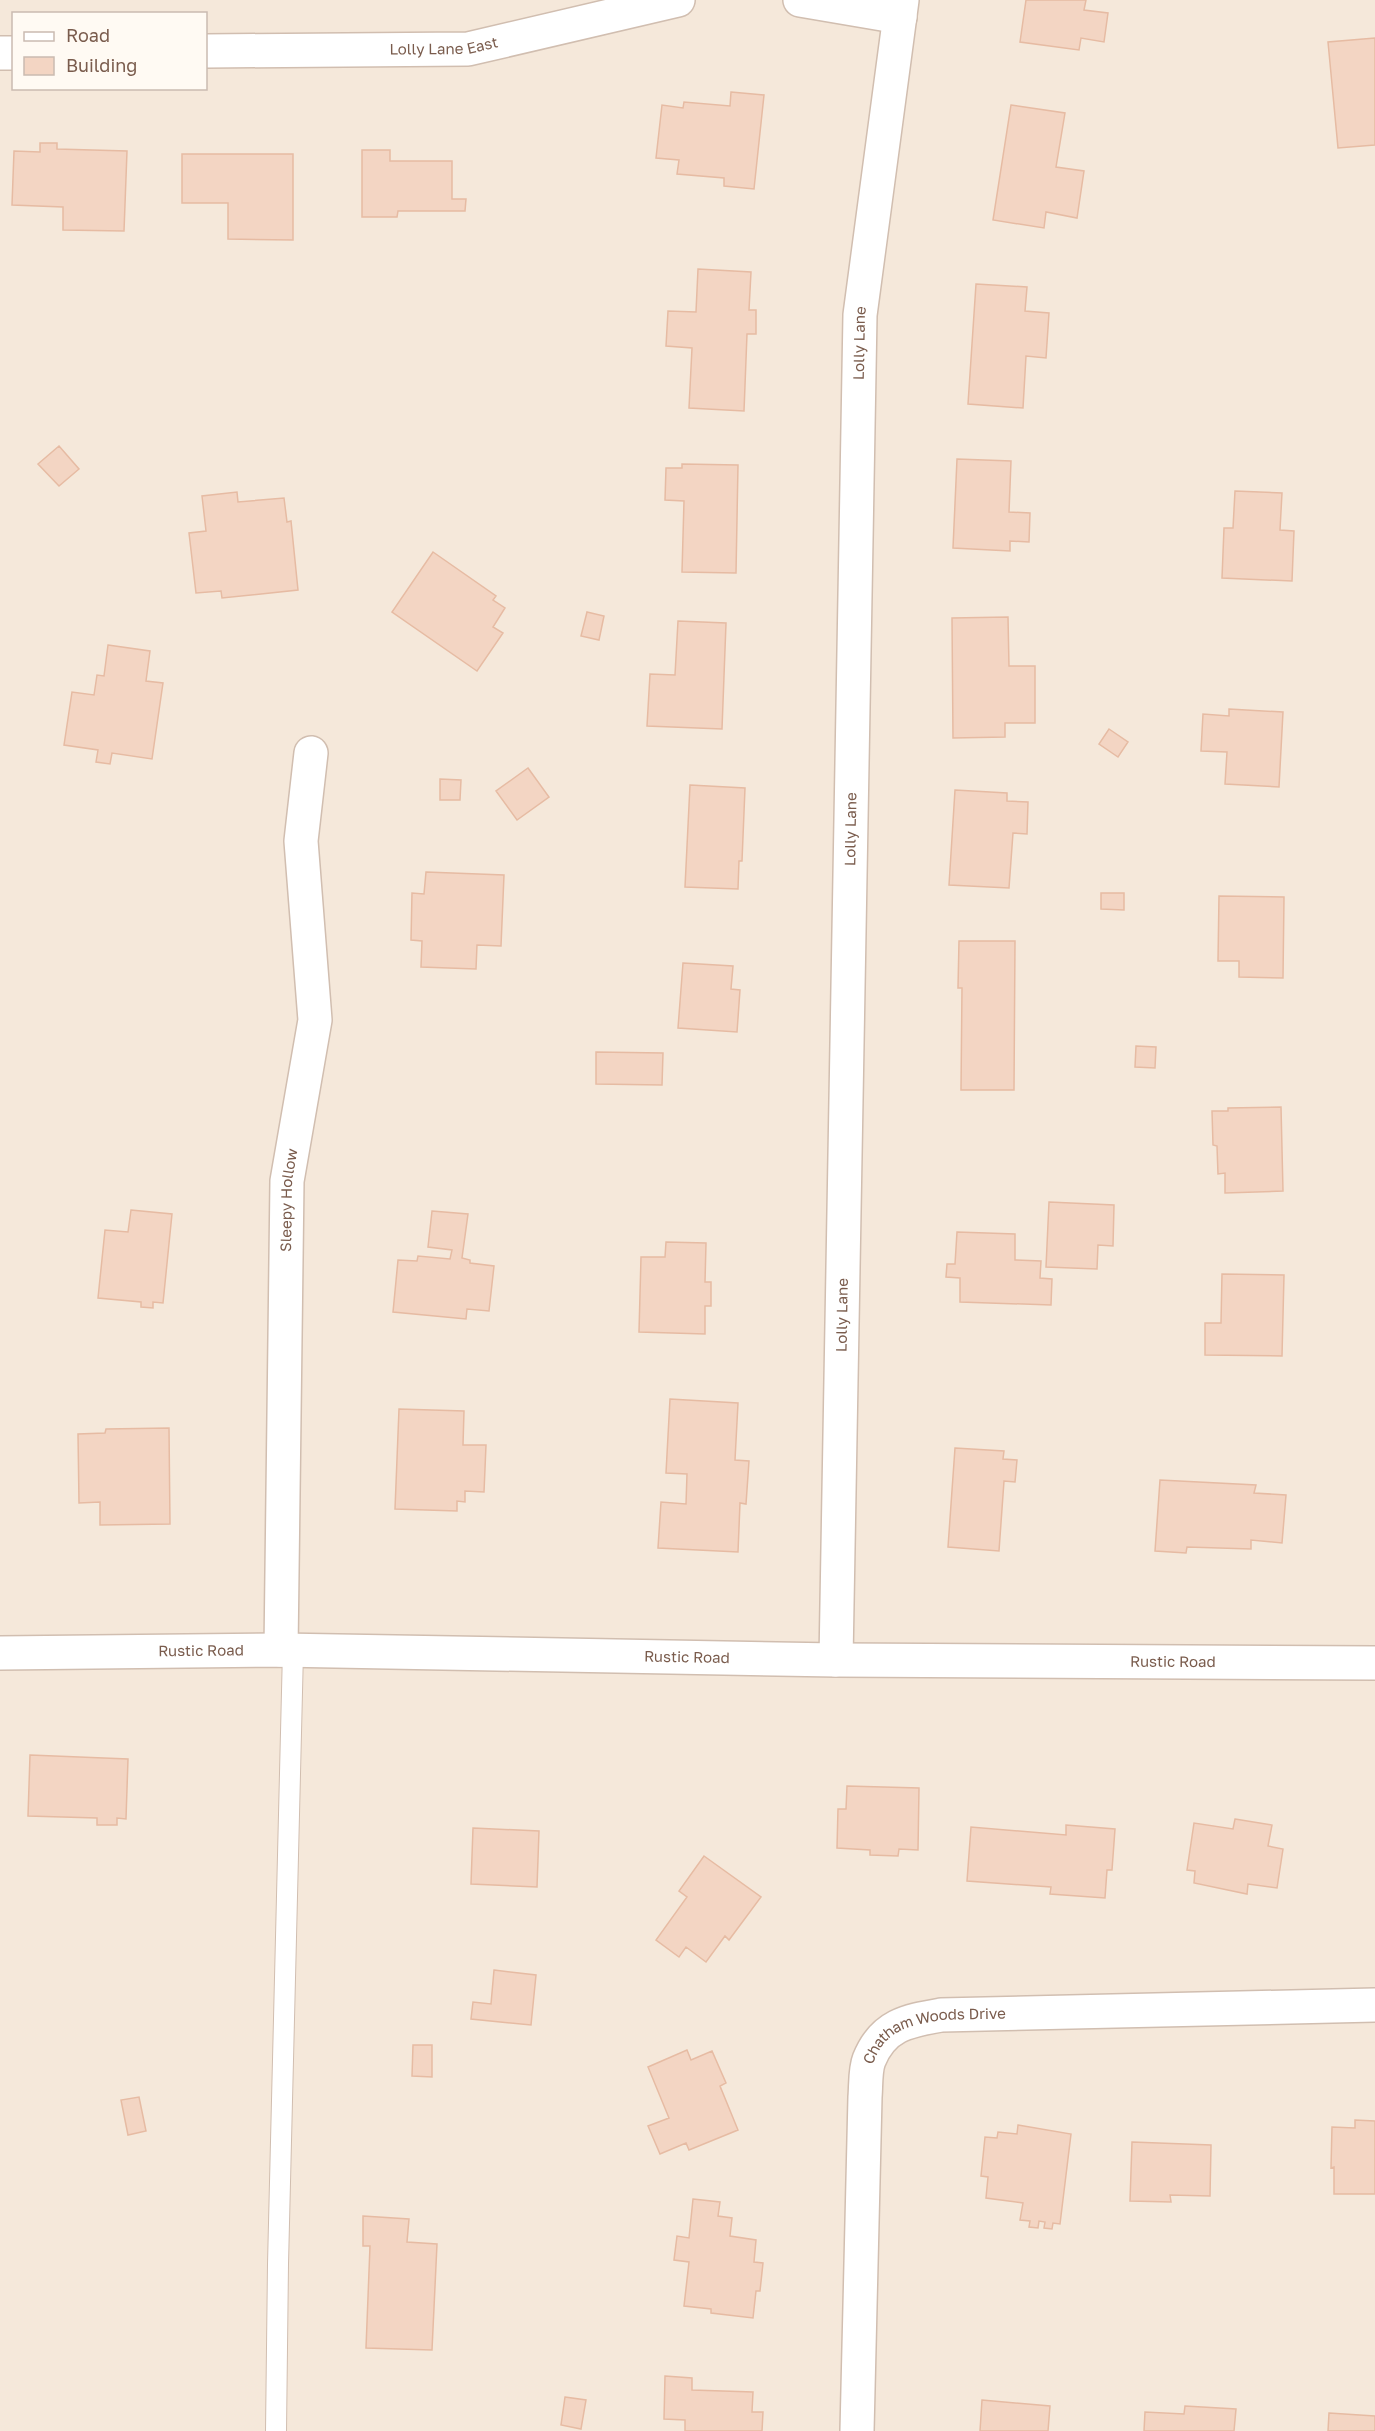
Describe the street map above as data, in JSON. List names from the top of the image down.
{
  "streets": {
    "street": [
      "Lolly Lane East",
      "Lolly Lane",
      "Sleepy Hollow",
      "Rustic Road",
      "Chatham Woods Drive"
    ]
  },
  "crossings": [
    ["Lolly Lane", "Rustic Road"],
    ["Sleepy Hollow", "Rustic Road"]
  ],
  "legend": ["Road", "Building"]
}
